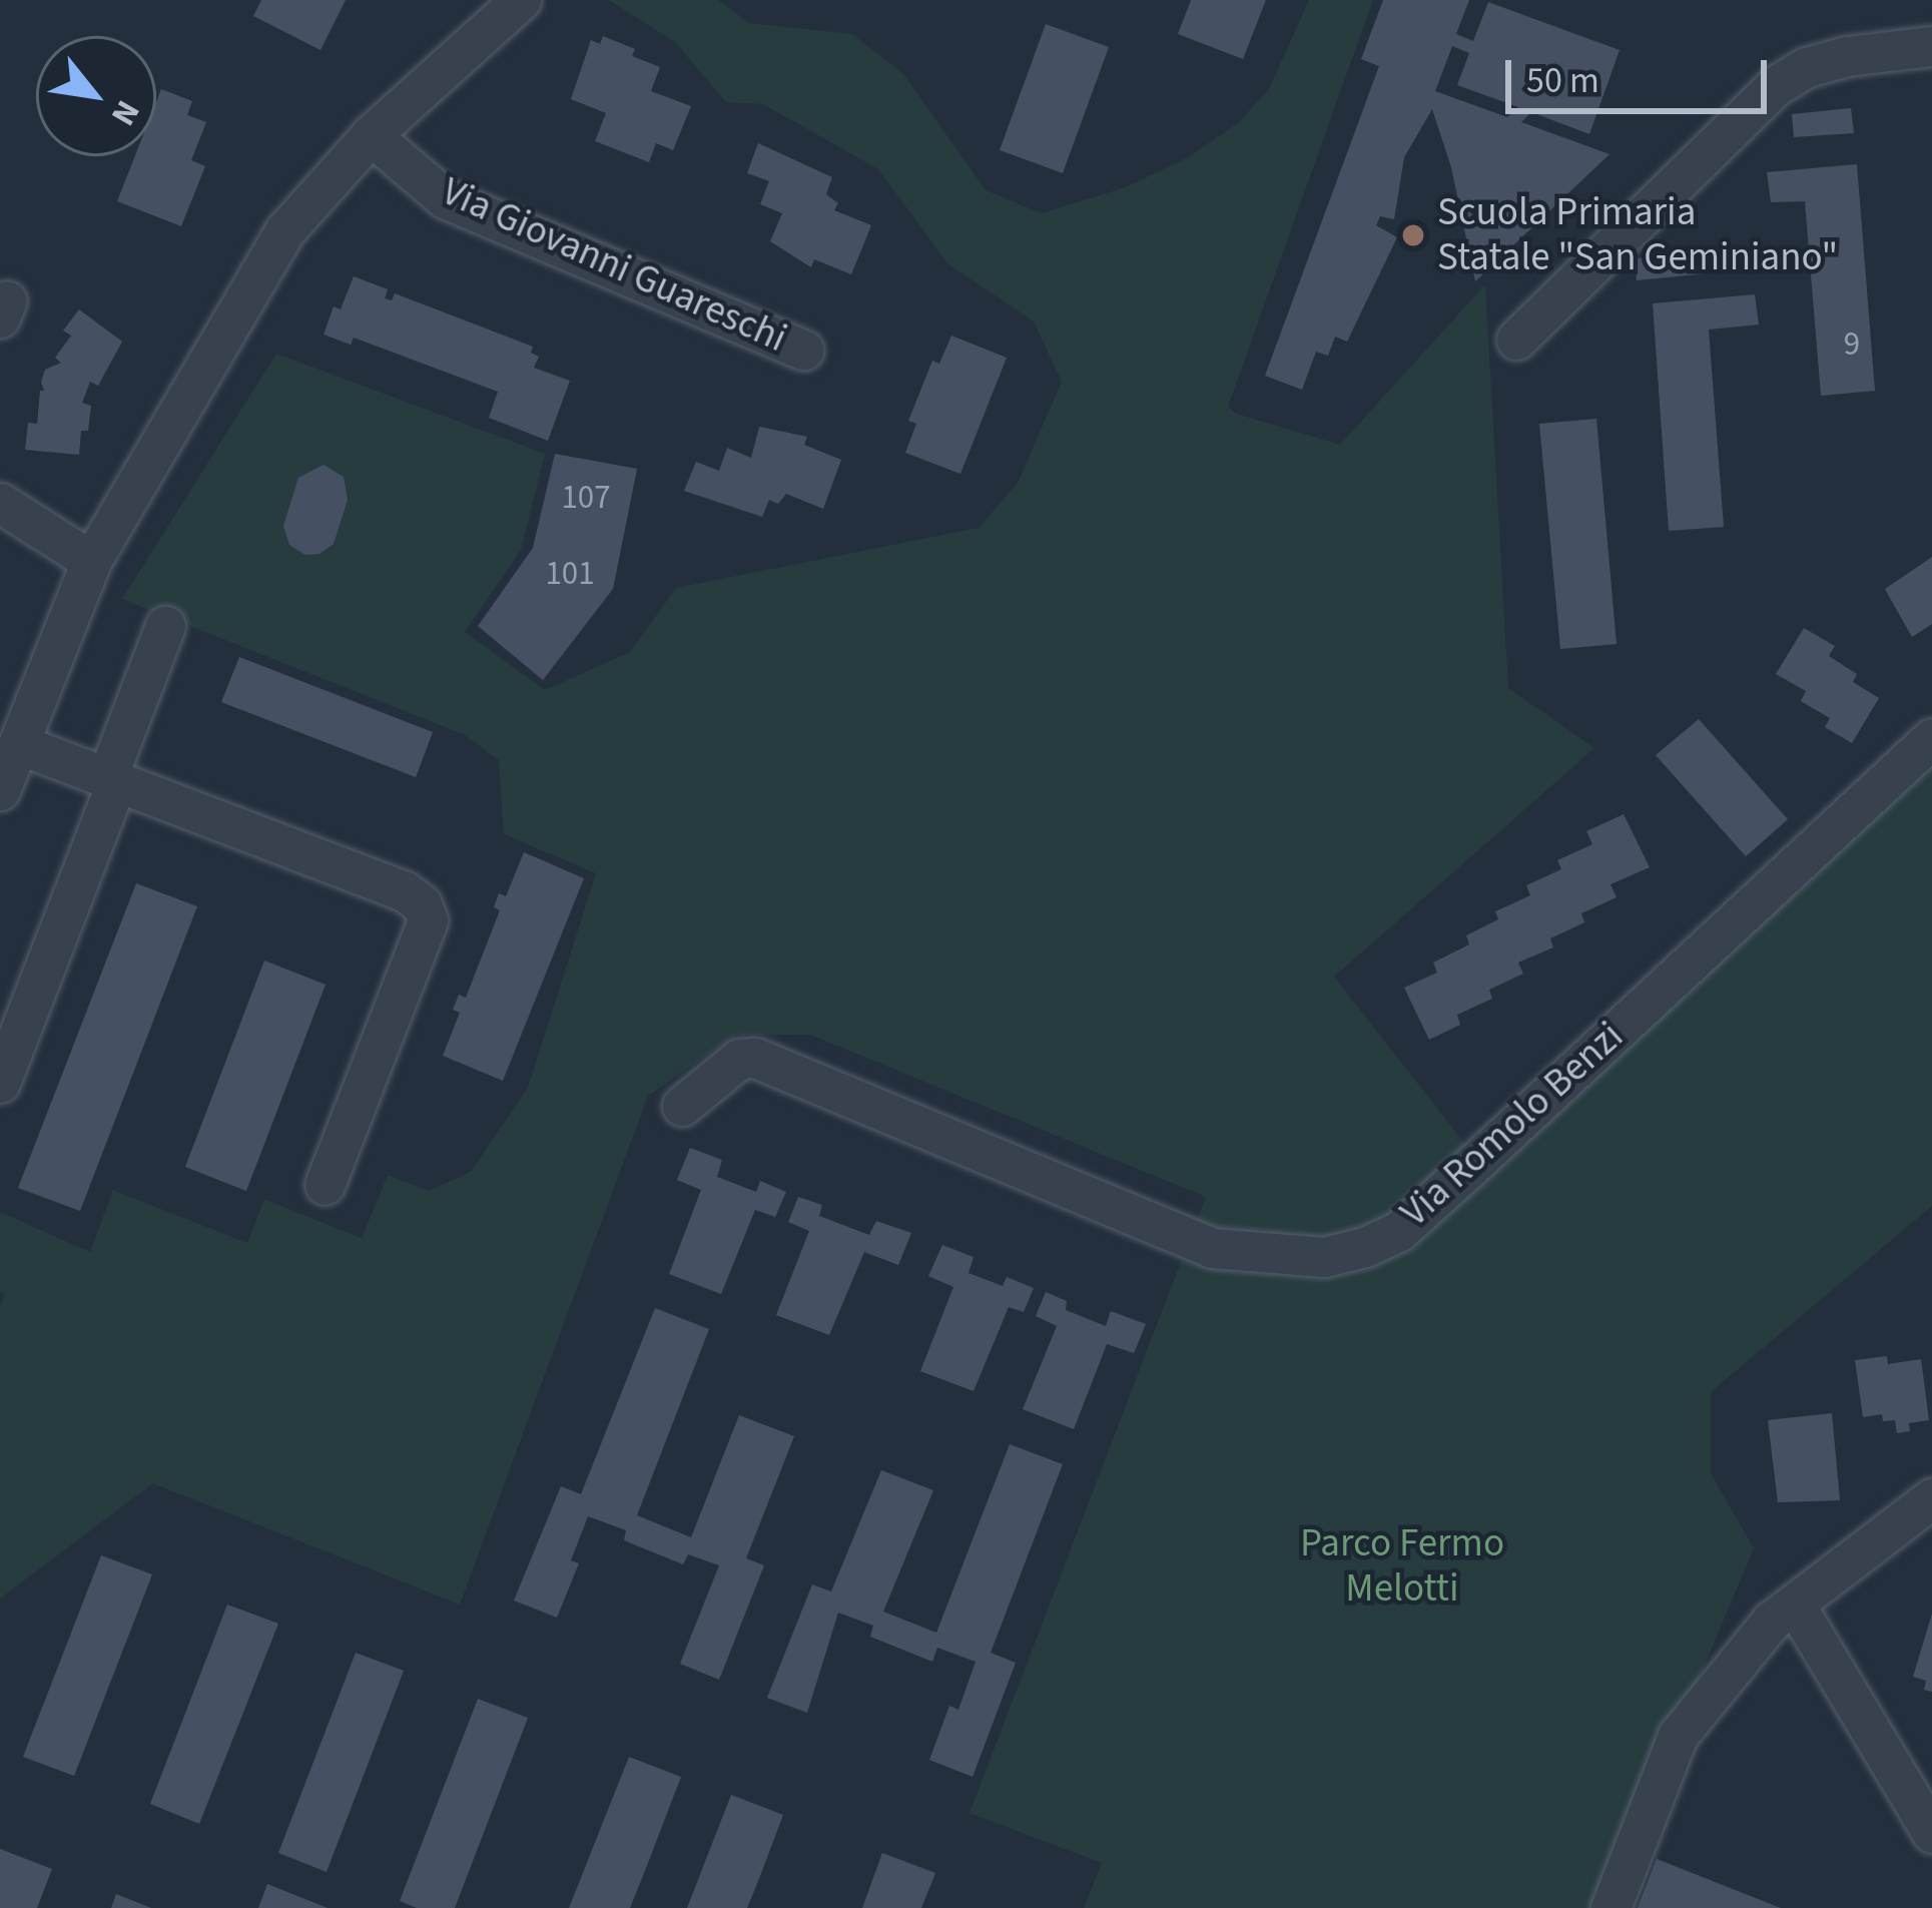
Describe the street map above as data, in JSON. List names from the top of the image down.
{
  "streets": {
    "street": ["Via Giovanni Guareschi", "Via Romolo Benzi"]
  },
  "parks": ["Parco Fermo Melotti"],
  "places": ["Scuola Primaria Statale \"San Geminiano\""],
  "house_numbers": ["9", "107", "101"],
  "scale_bar": "50 m",
  "north": "bottom right"
}
